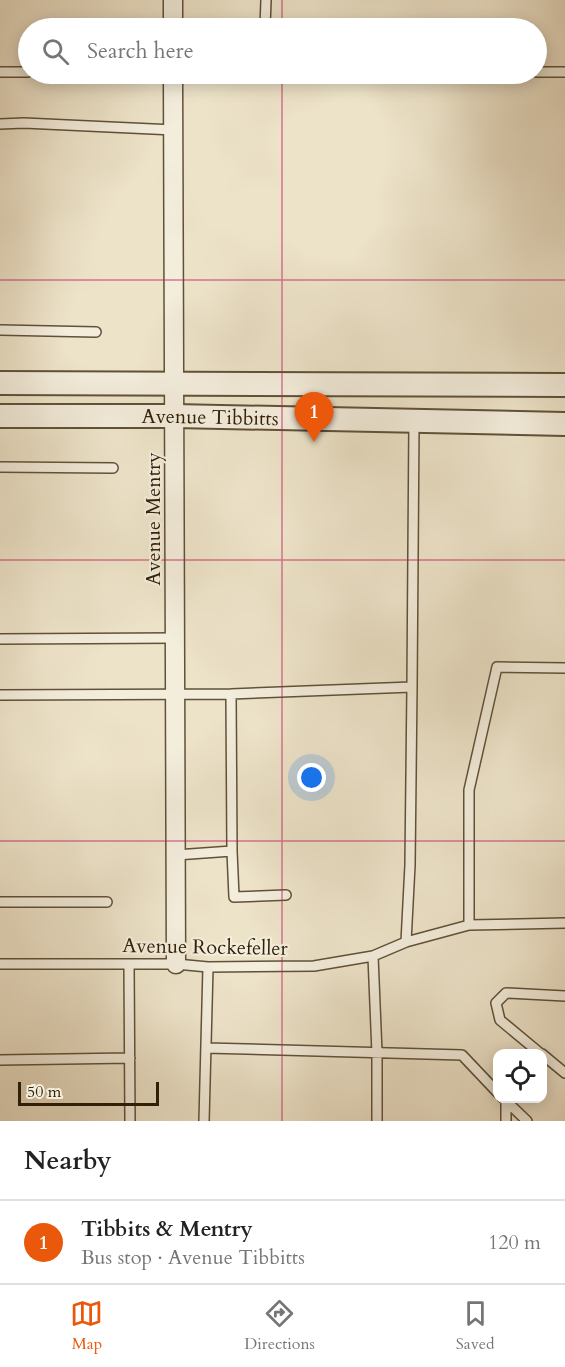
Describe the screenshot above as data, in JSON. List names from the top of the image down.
{
  "streets": {
    "street": ["Avenue Tibbitts", "Avenue Mentry"],
    "lane": ["Avenue Rockefeller"]
  },
  "crossings": [
    ["Avenue Tibbitts", "Avenue Mentry"],
    ["Avenue Mentry", "Avenue Rockefeller"]
  ],
  "scale_bar": "50 m",
  "page": {
    "search": "Search here",
    "pins": "1",
    "scale": "50 m",
    "heading": "Nearby",
    "list": [
      {
        "mark": "1",
        "name": "Tibbits & Mentry",
        "note": "Bus stop · Avenue Tibbitts",
        "value": "120 m"
      }
    ],
    "nav": ["Map", "Directions", "Saved"]
  }
}
